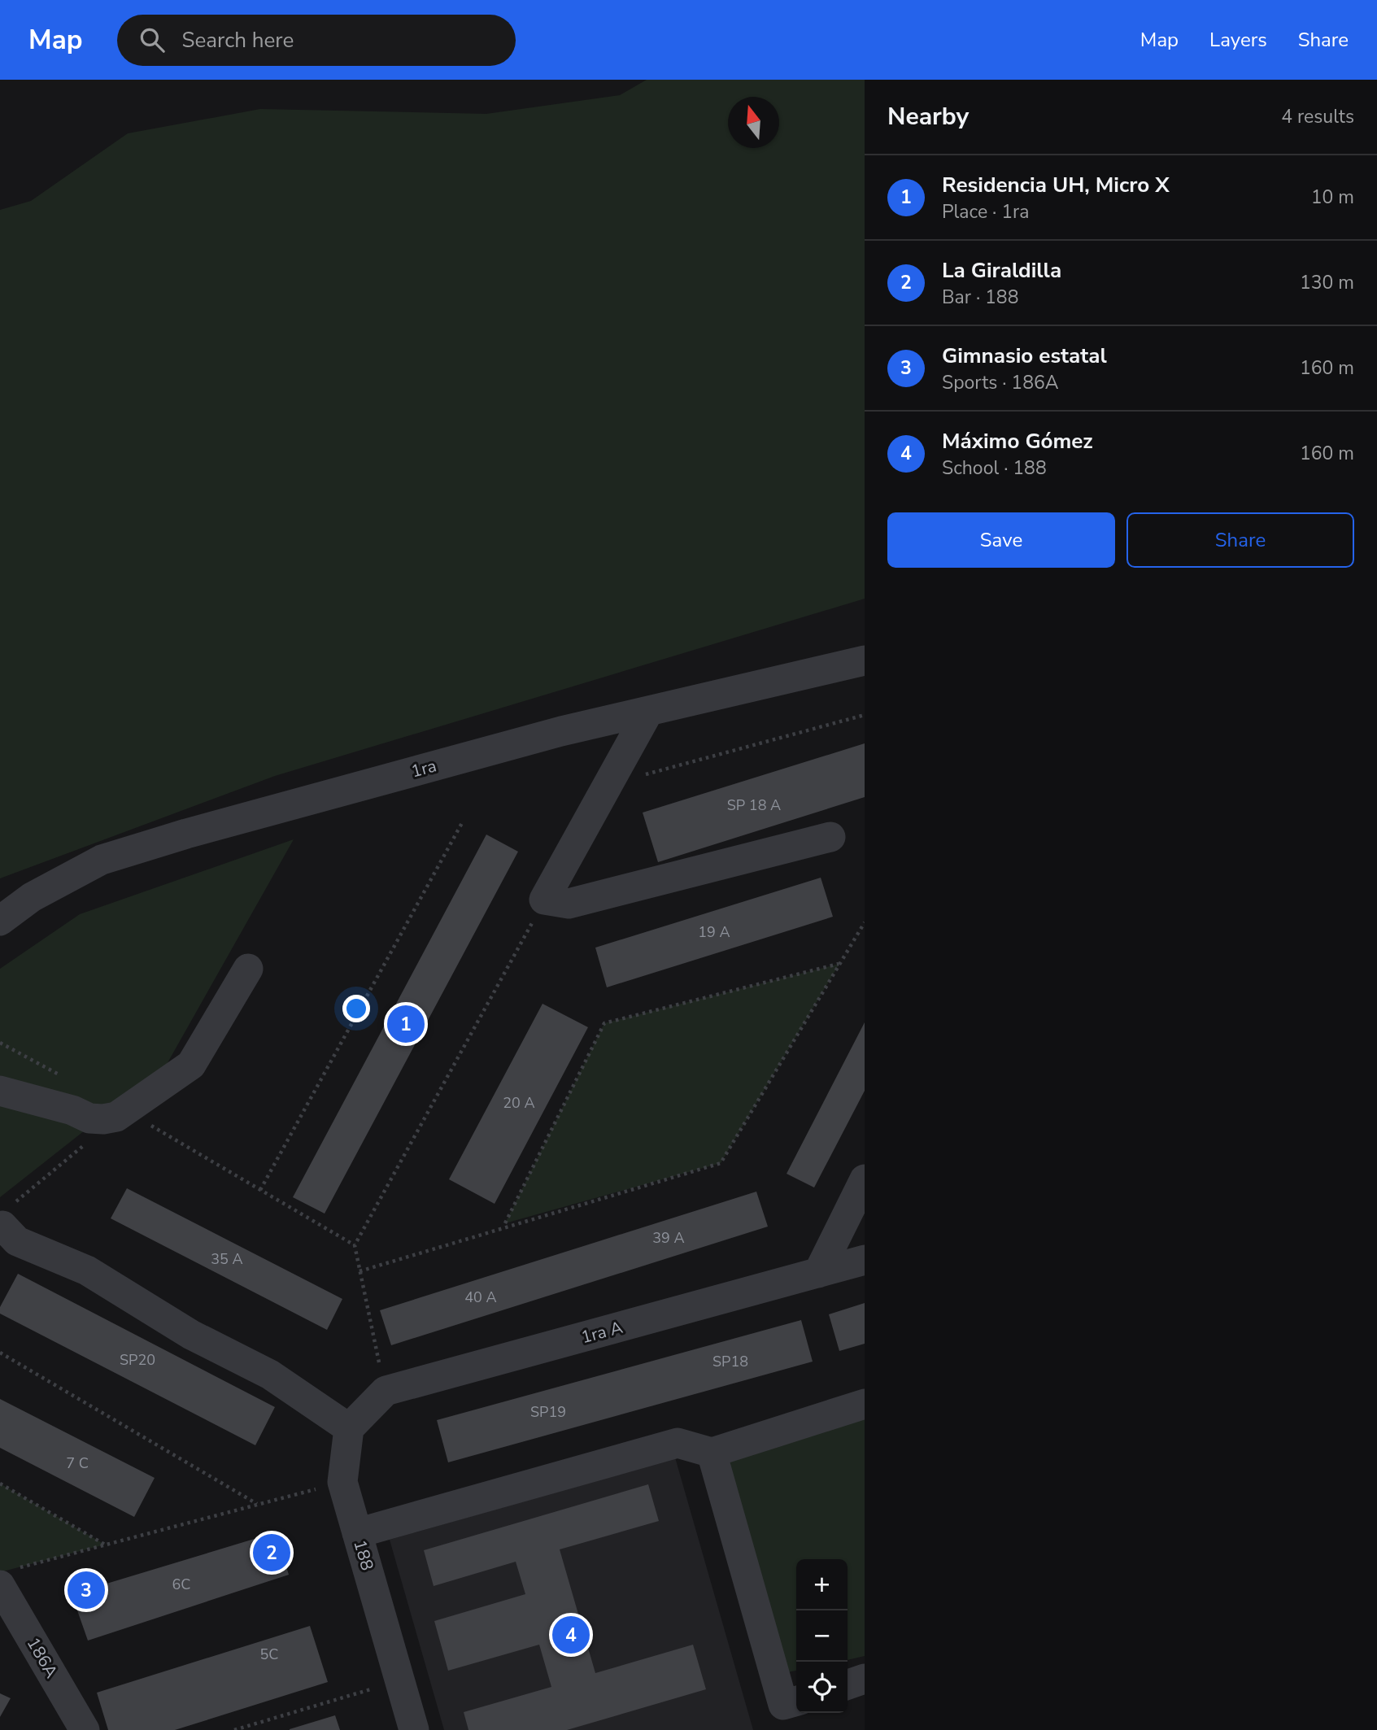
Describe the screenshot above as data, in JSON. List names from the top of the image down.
{
  "streets": {
    "street": [
      "1ra",
      "1ra A",
      "188",
      "186A"
    ]
  },
  "house_numbers": [
    "SP 18 A",
    "19 A",
    "20 A",
    "39 A",
    "35 A",
    "40 A",
    "SP20",
    "SP18",
    "SP19",
    "7 C",
    "6C",
    "5C"
  ],
  "north": "top",
  "page": {
    "header": "Map",
    "search": "Search here",
    "nav": ["Map", "Layers", "Share"],
    "heading": ["Nearby", "4 results"],
    "list": [
      {
        "mark": "1",
        "name": "Residencia UH, Micro X",
        "note": "Place · 1ra",
        "value": "10 m"
      },
      {
        "mark": "2",
        "name": "La Giraldilla",
        "note": "Bar · 188",
        "value": "130 m"
      },
      {
        "mark": "3",
        "name": "Gimnasio estatal",
        "note": "Sports · 186A",
        "value": "160 m"
      },
      {
        "mark": "4",
        "name": "Máximo Gómez",
        "note": "School · 188",
        "value": "160 m"
      }
    ],
    "buttons": ["Save", "Share"],
    "pins": [
      "1",
      "2",
      "3",
      "4"
    ],
    "map_buttons": ["+", "−"]
  }
}
